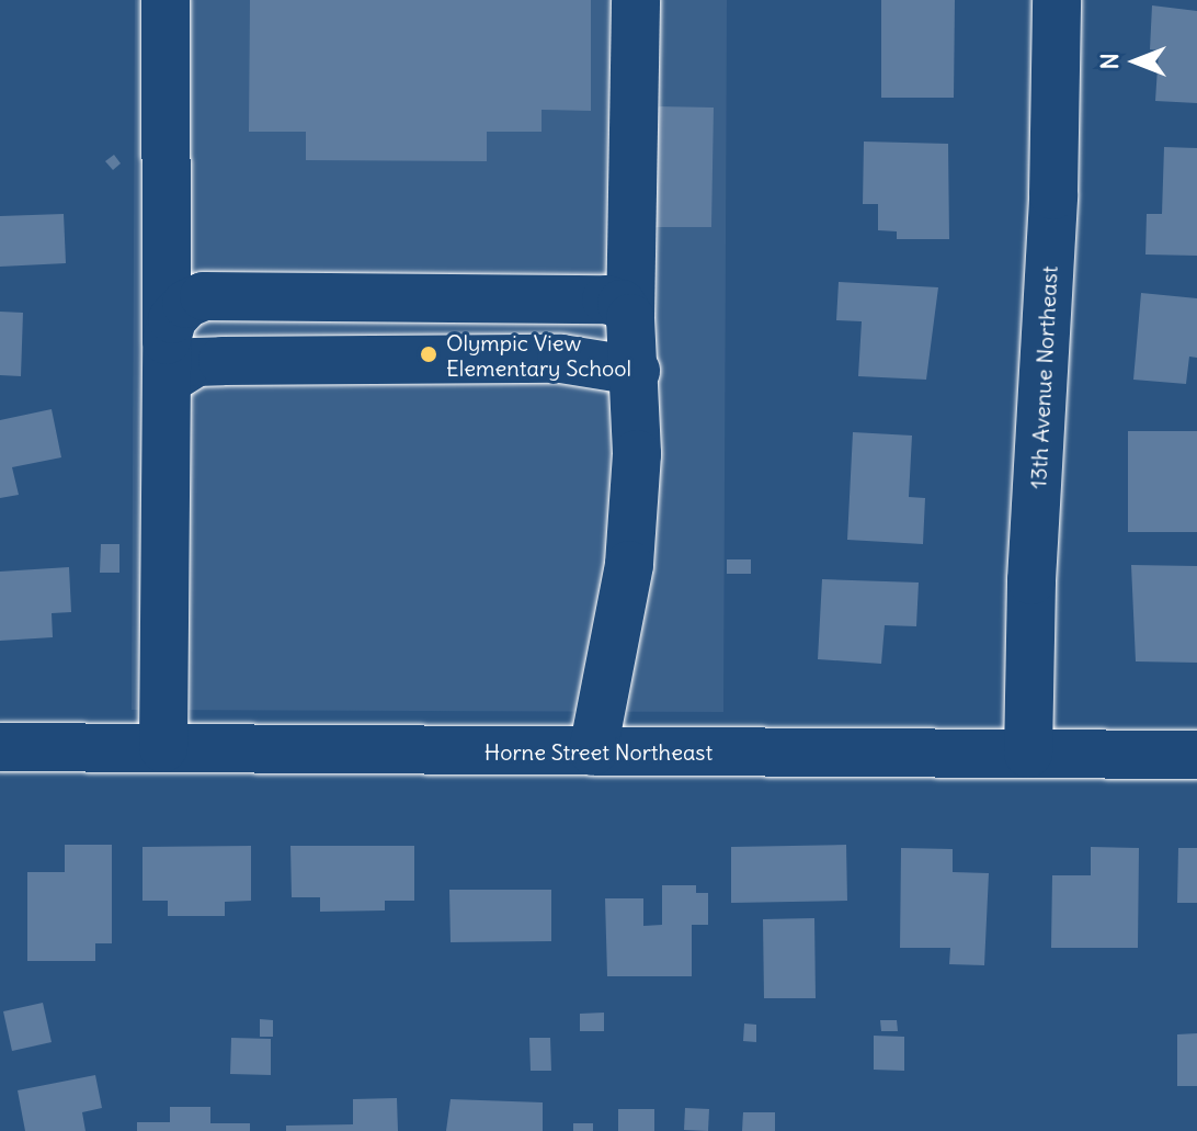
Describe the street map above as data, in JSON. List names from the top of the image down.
{
  "streets": {
    "street": ["13th Avenue Northeast", "Horne Street Northeast"]
  },
  "crossings": [
    ["13th Avenue Northeast", "Horne Street Northeast"]
  ],
  "places": ["Olympic View Elementary School"],
  "north": "left"
}
